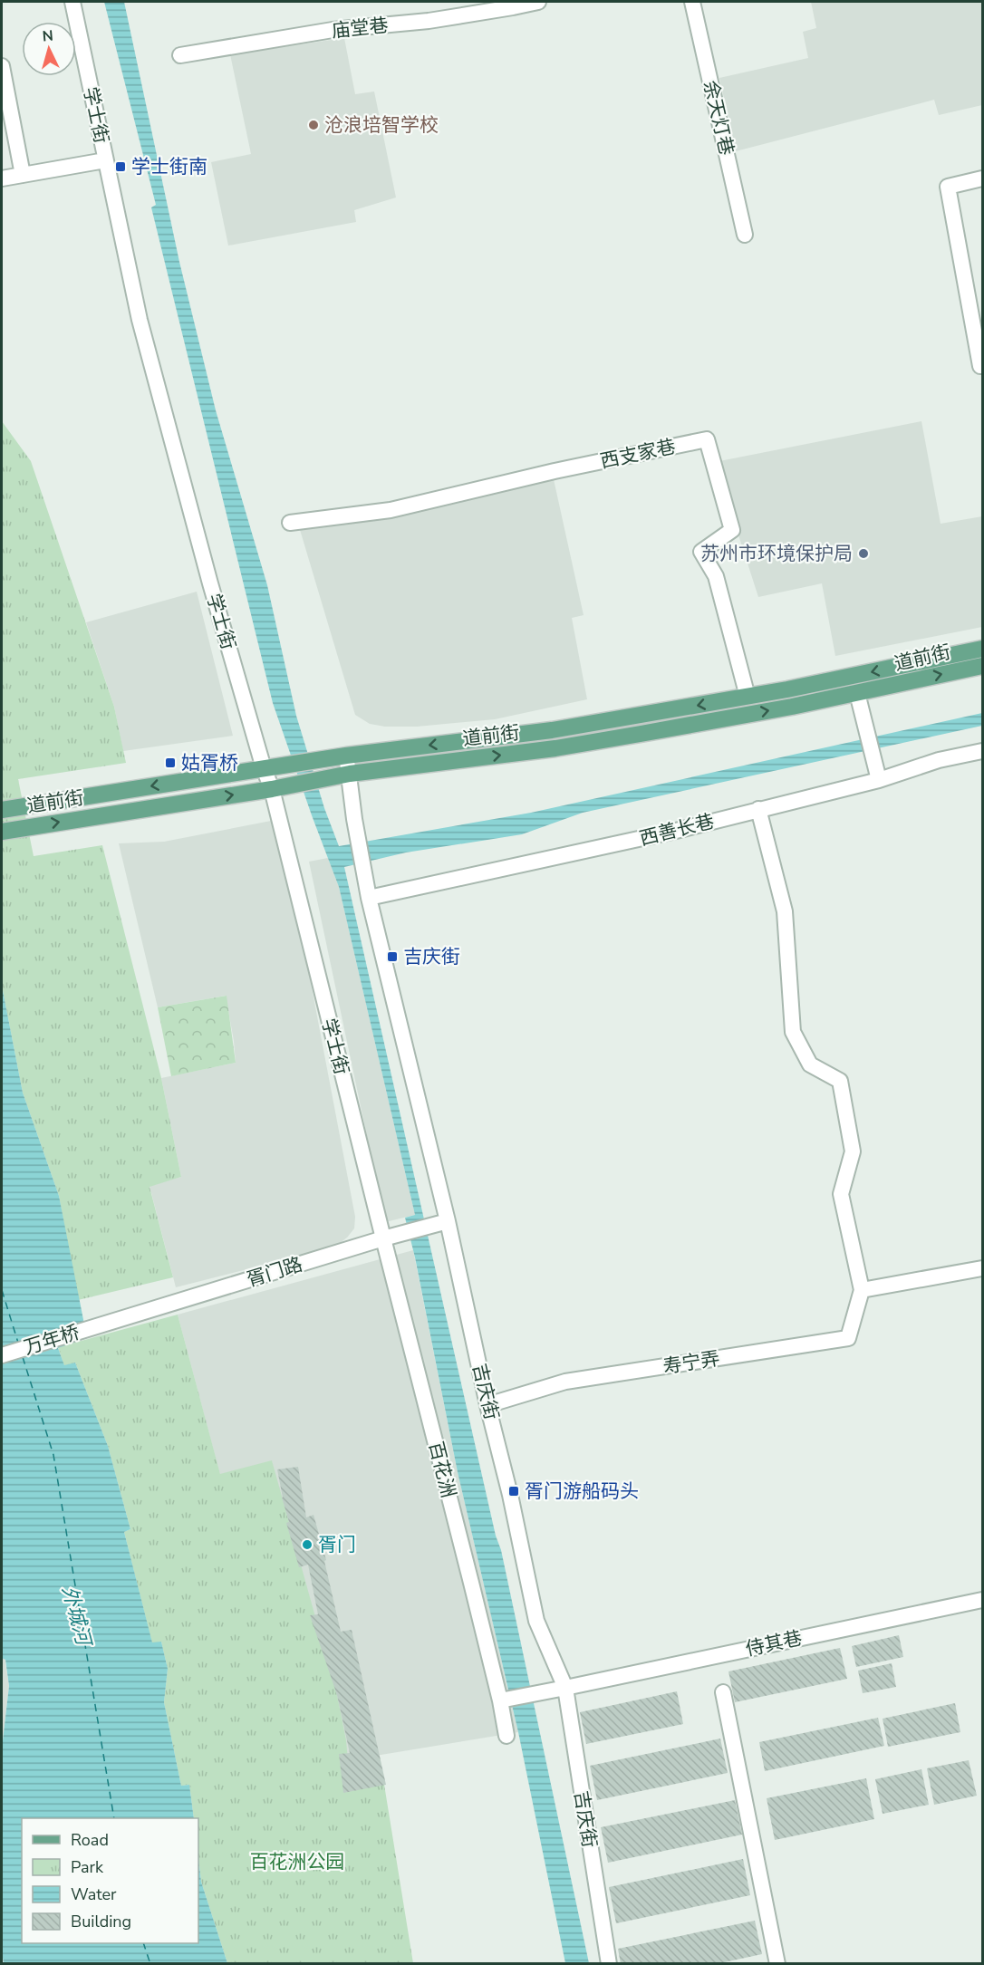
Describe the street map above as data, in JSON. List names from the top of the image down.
{
  "streets": {
    "main road": ["道前街"],
    "street": [
      "庙堂巷",
      "学士街",
      "余天灯巷",
      "西支家巷",
      "西善长巷",
      "胥门路",
      "万年桥",
      "寿宁弄",
      "吉庆街",
      "百花洲",
      "侍其巷"
    ]
  },
  "crossings": [
    ["学士街", "道前街"],
    ["学士街", "胥门路"],
    ["学士街", "百花洲"],
    ["西支家巷", "道前街"],
    ["道前街", "吉庆街"],
    ["西善长巷", "吉庆街"],
    ["胥门路", "万年桥"],
    ["胥门路", "吉庆街"],
    ["胥门路", "百花洲"],
    ["寿宁弄", "吉庆街"],
    ["吉庆街", "侍其巷"],
    ["百花洲", "侍其巷"]
  ],
  "water": ["外城河"],
  "parks": ["百花洲公园"],
  "places": {
    "other": ["沧浪培智学校", "苏州市环境保护局", "胥门"],
    "transit": [
      "学士街南",
      "姑胥桥",
      "吉庆街",
      "胥门游船码头"
    ]
  },
  "legend": [
    "Road",
    "Park",
    "Water",
    "Building"
  ],
  "north": "top"
}
